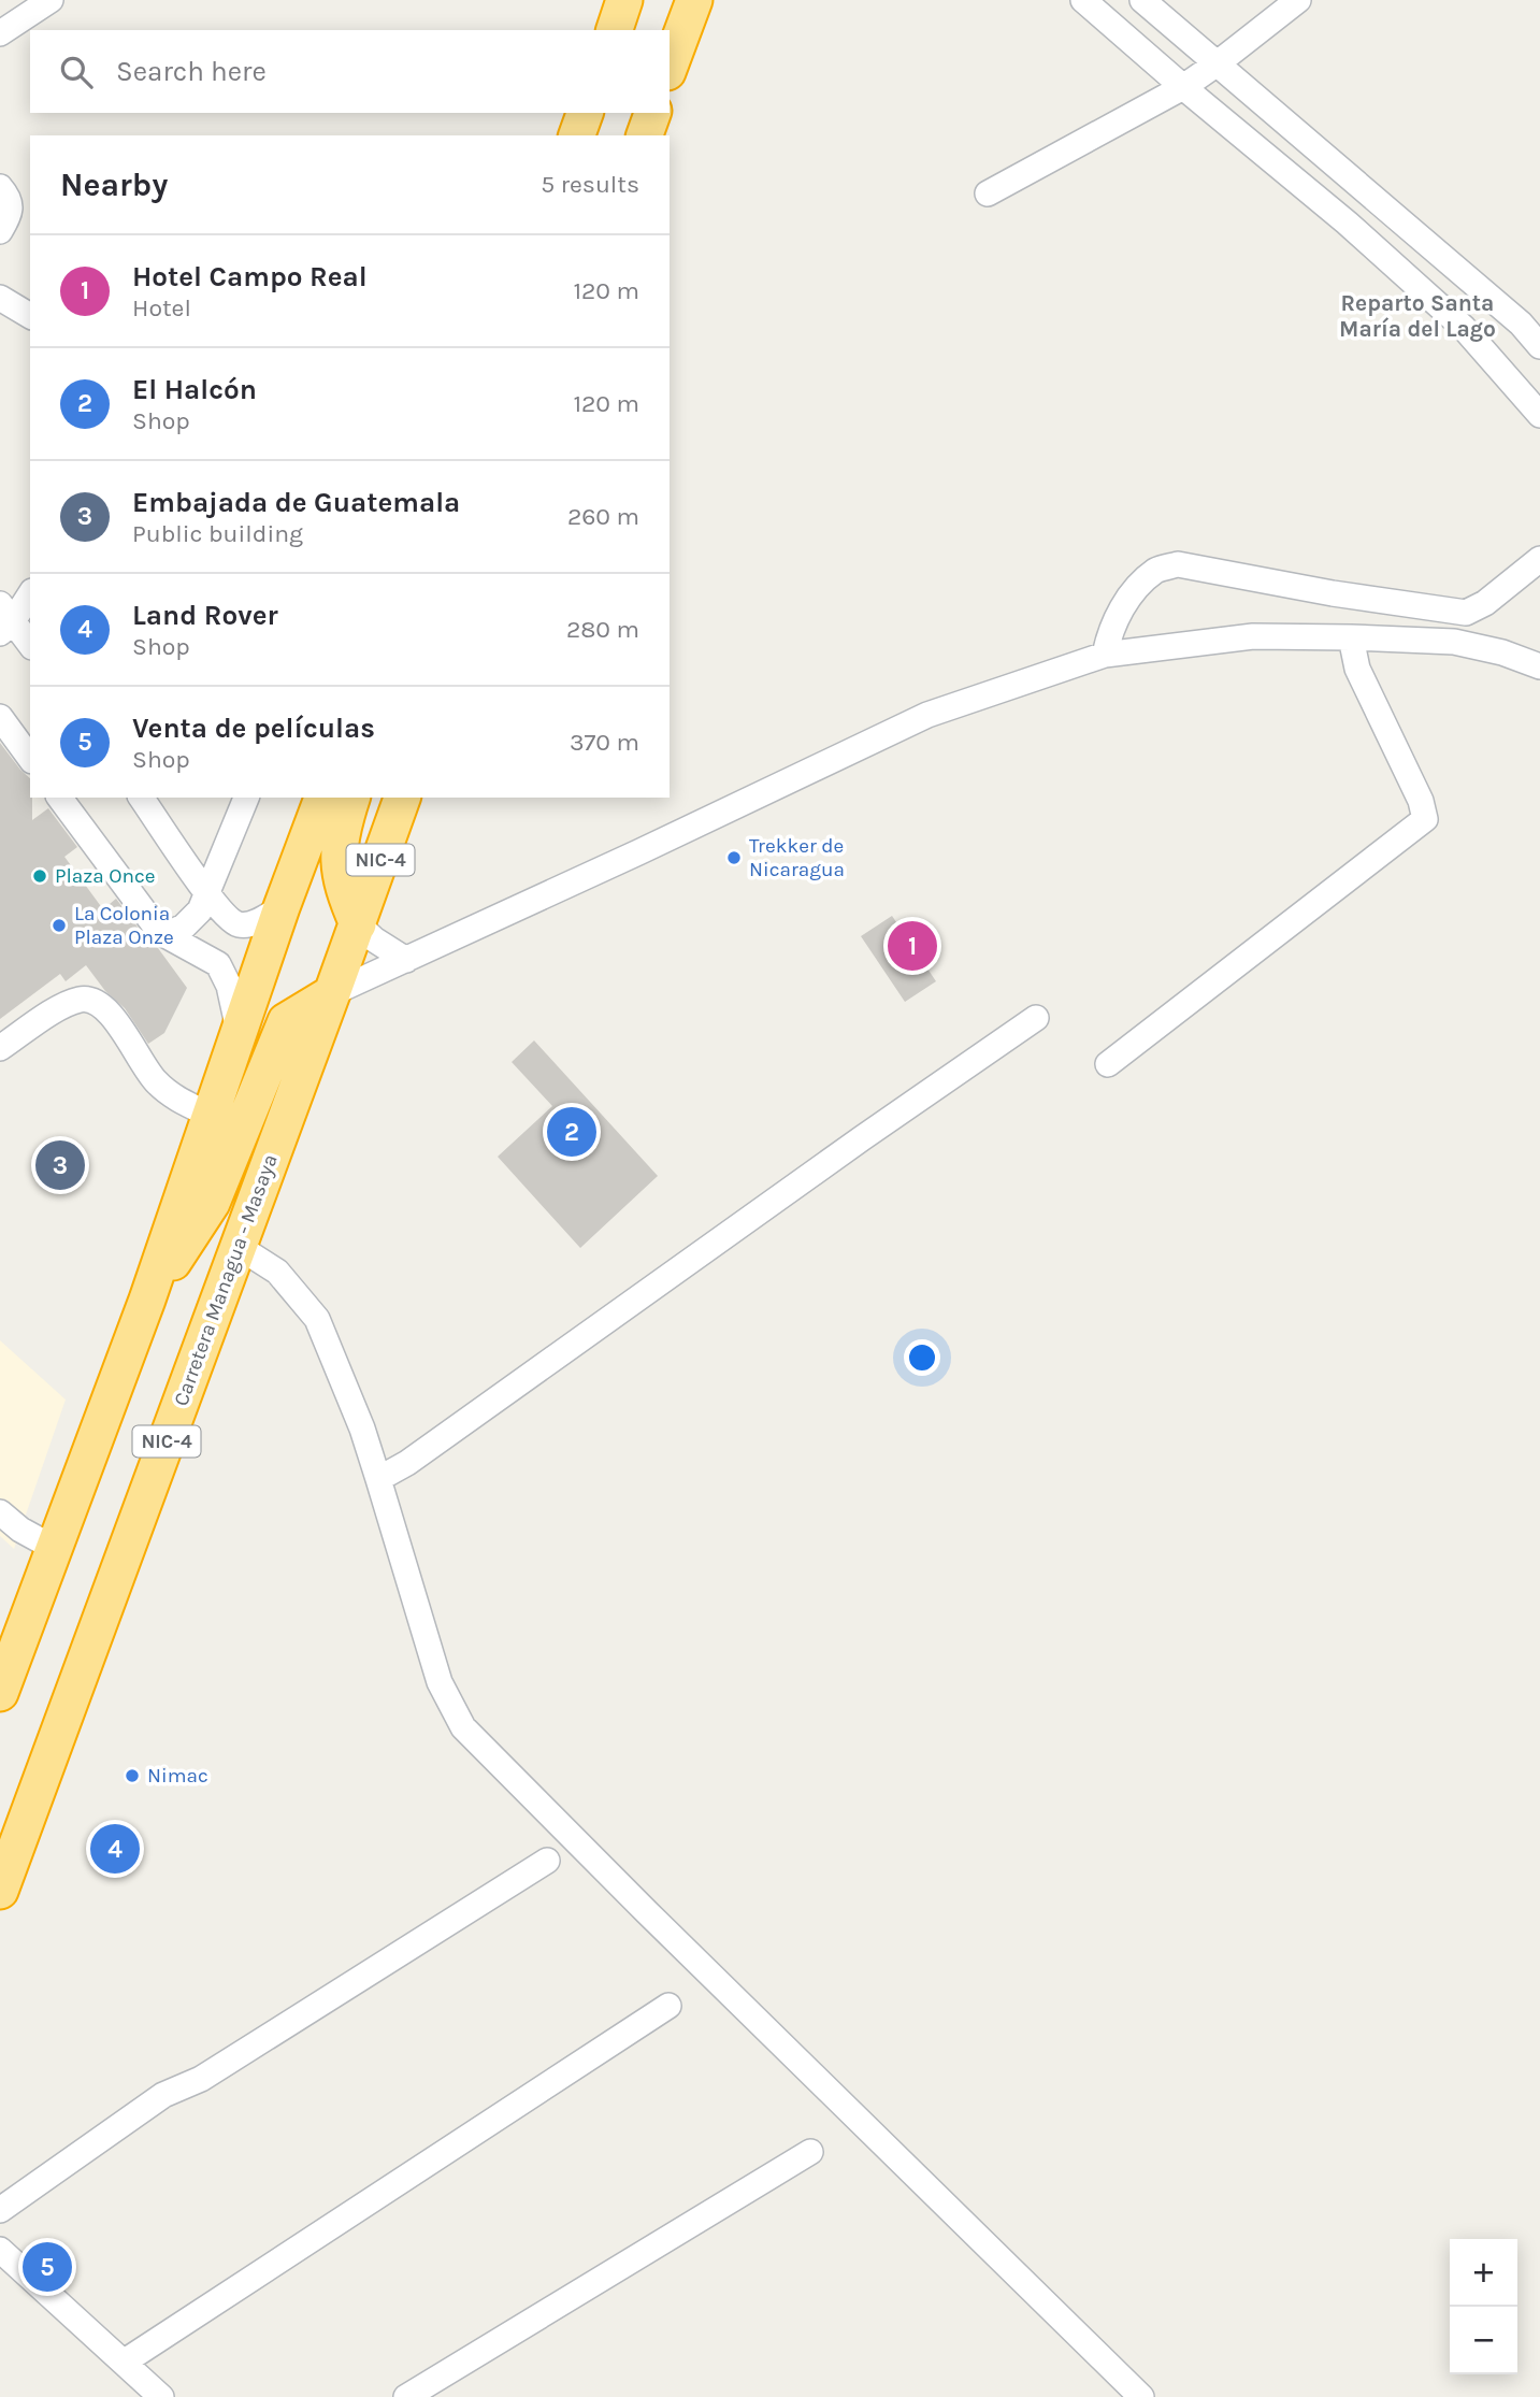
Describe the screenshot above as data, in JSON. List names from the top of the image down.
{
  "streets": {
    "highway": ["NIC-4", "Carretera Managua - Masaya"]
  },
  "districts": ["Reparto Santa María del Lago"],
  "places": [
    "Trekker de Nicaragua",
    "Plaza Once",
    "La Colonia Plaza Onze",
    "Nimac"
  ],
  "page": {
    "search": "Search here",
    "heading": ["Nearby", "5 results"],
    "list": [
      {
        "mark": "1",
        "name": "Hotel Campo Real",
        "note": "Hotel",
        "value": "120 m"
      },
      {
        "mark": "2",
        "name": "El Halcón",
        "note": "Shop",
        "value": "120 m"
      },
      {
        "mark": "3",
        "name": "Embajada de Guatemala",
        "note": "Public building",
        "value": "260 m"
      },
      {
        "mark": "4",
        "name": "Land Rover",
        "note": "Shop",
        "value": "280 m"
      },
      {
        "mark": "5",
        "name": "Venta de películas",
        "note": "Shop",
        "value": "370 m"
      }
    ],
    "pins": [
      "1",
      "2",
      "3",
      "4",
      "5"
    ],
    "map_buttons": ["+", "−"]
  }
}
